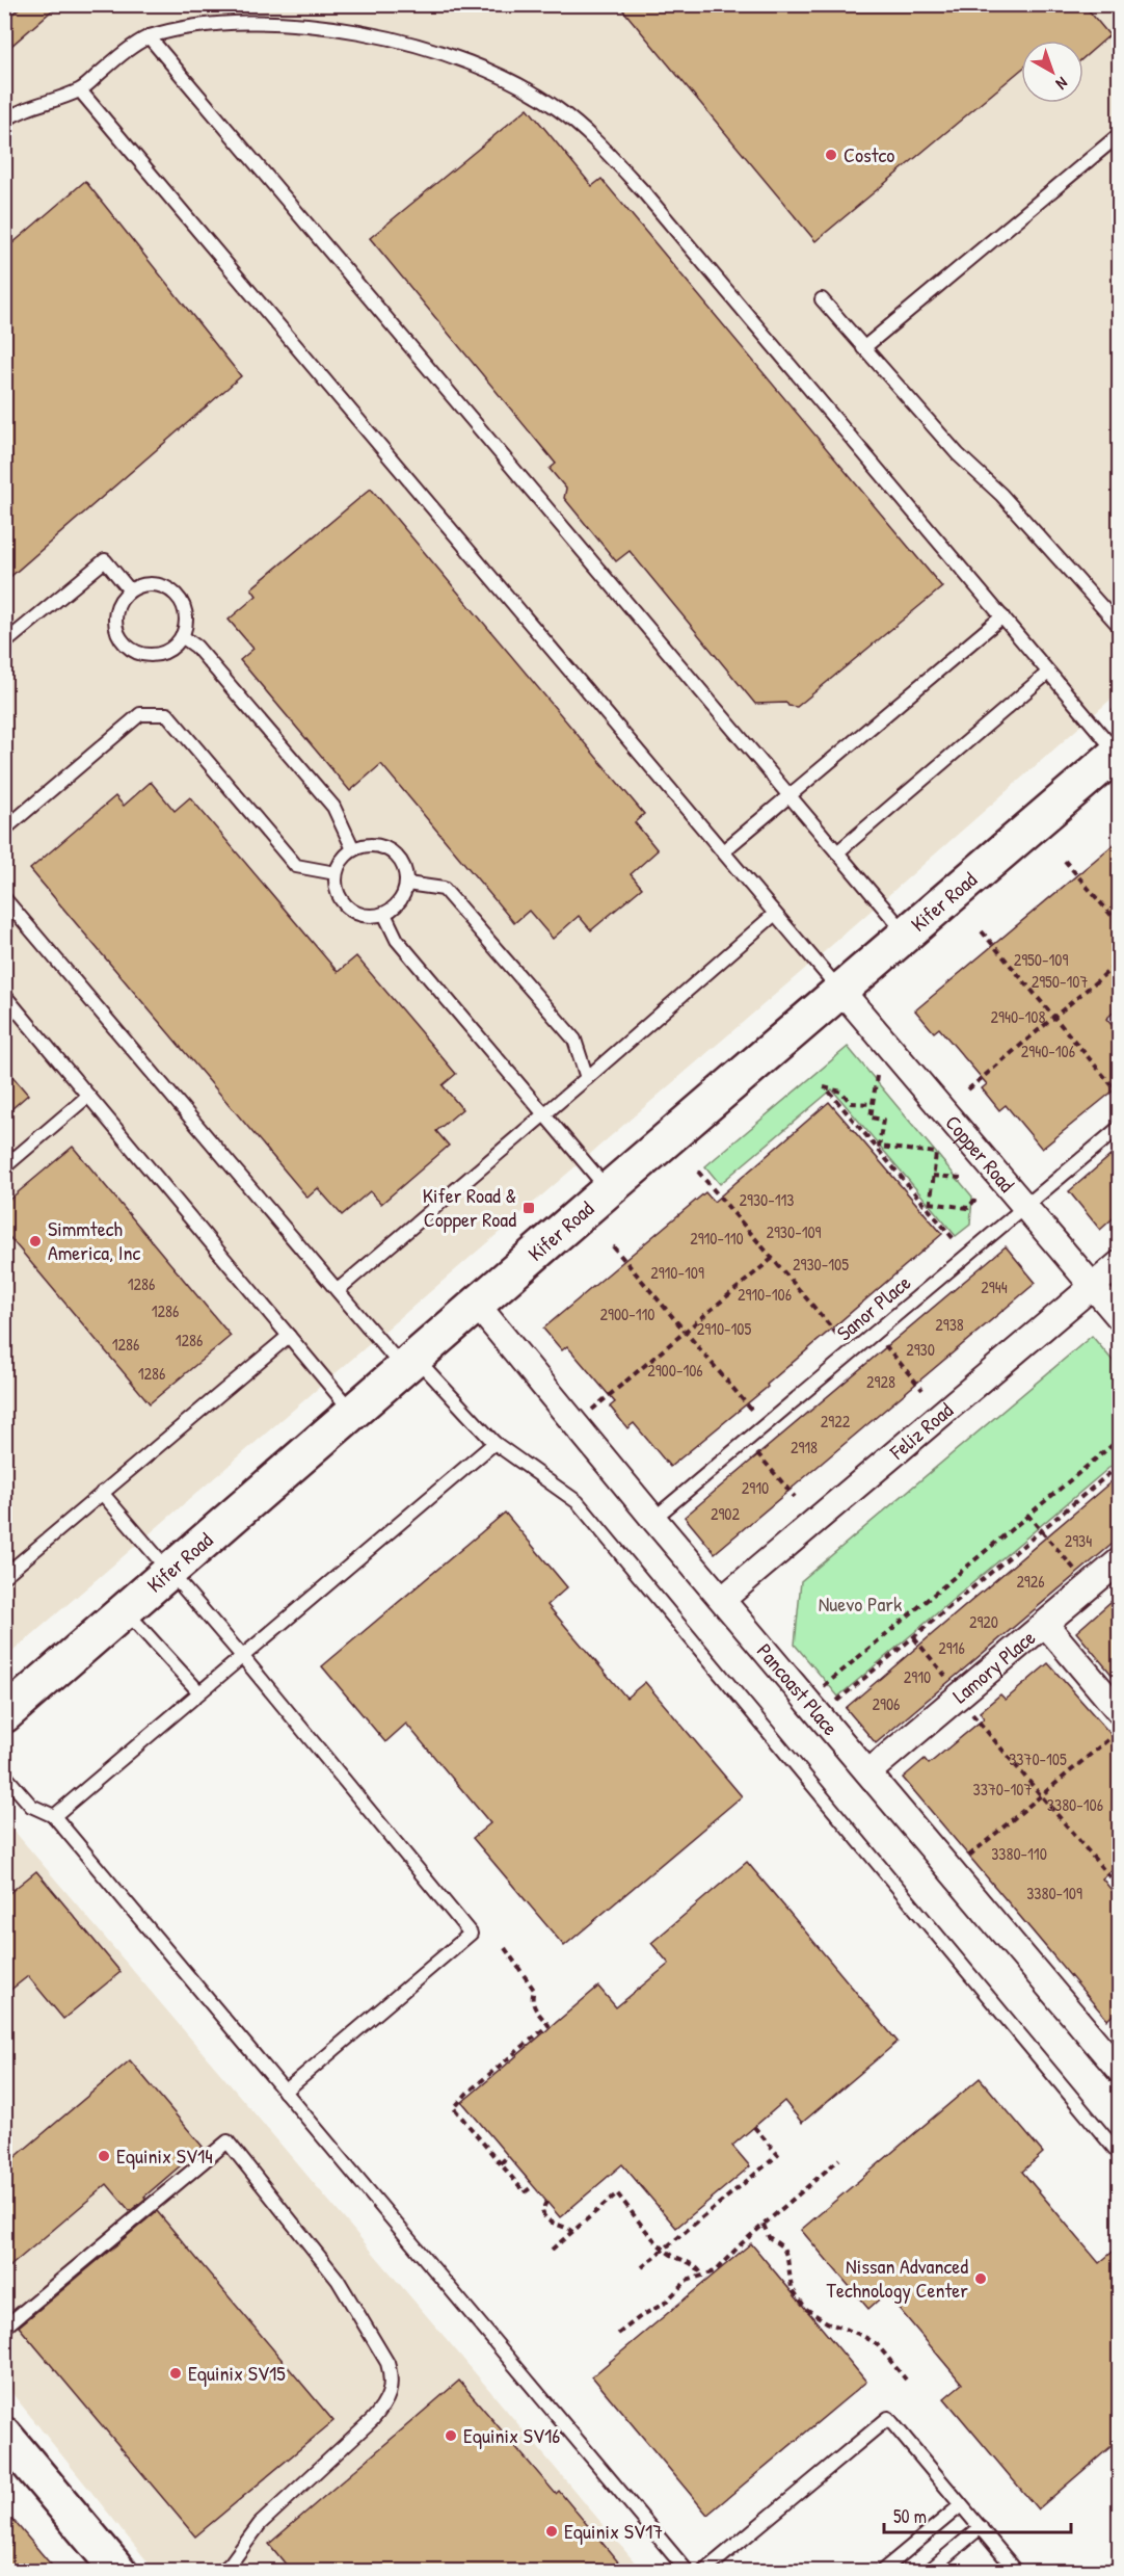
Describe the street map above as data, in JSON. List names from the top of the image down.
{
  "streets": {
    "main road": ["Kifer Road"],
    "street": [
      "Copper Road",
      "Feliz Road",
      "Lamory Place",
      "Pancoast Place"
    ],
    "lane": ["Sanor Place"]
  },
  "crossings": [
    ["Kifer Road", "Copper Road"],
    ["Kifer Road", "Pancoast Place"],
    ["Copper Road", "Sanor Place"],
    ["Copper Road", "Feliz Road"],
    ["Sanor Place", "Pancoast Place"],
    ["Feliz Road", "Pancoast Place"],
    ["Lamory Place", "Pancoast Place"]
  ],
  "parks": ["Nuevo Park"],
  "places": {
    "other": [
      "Costco",
      "Simmtech America, Inc",
      "Equinix SV14",
      "Nissan Advanced Technology Center",
      "Equinix SV15",
      "Equinix SV16",
      "Equinix SV17"
    ],
    "transit": ["Kifer Road & Copper Road"]
  },
  "house_numbers": [
    "2950-109",
    "2950-107",
    "2940-108",
    "2940-106",
    "2930-113",
    "2930-109",
    "2910-110",
    "2930-105",
    "2910-109",
    "1286",
    "2944",
    "2910-106",
    "1286",
    "2900-110",
    "2938",
    "2910-105",
    "1286",
    "1286",
    "2930",
    "2900-106",
    "1286",
    "2928",
    "2922",
    "2918",
    "2910",
    "2902",
    "2934",
    "2926",
    "2920",
    "2916",
    "2910",
    "2906",
    "3370-105",
    "3370-107",
    "3380-106",
    "3380-110",
    "3380-109"
  ],
  "scale_bar": "50 m",
  "north": "bottom right"
}
